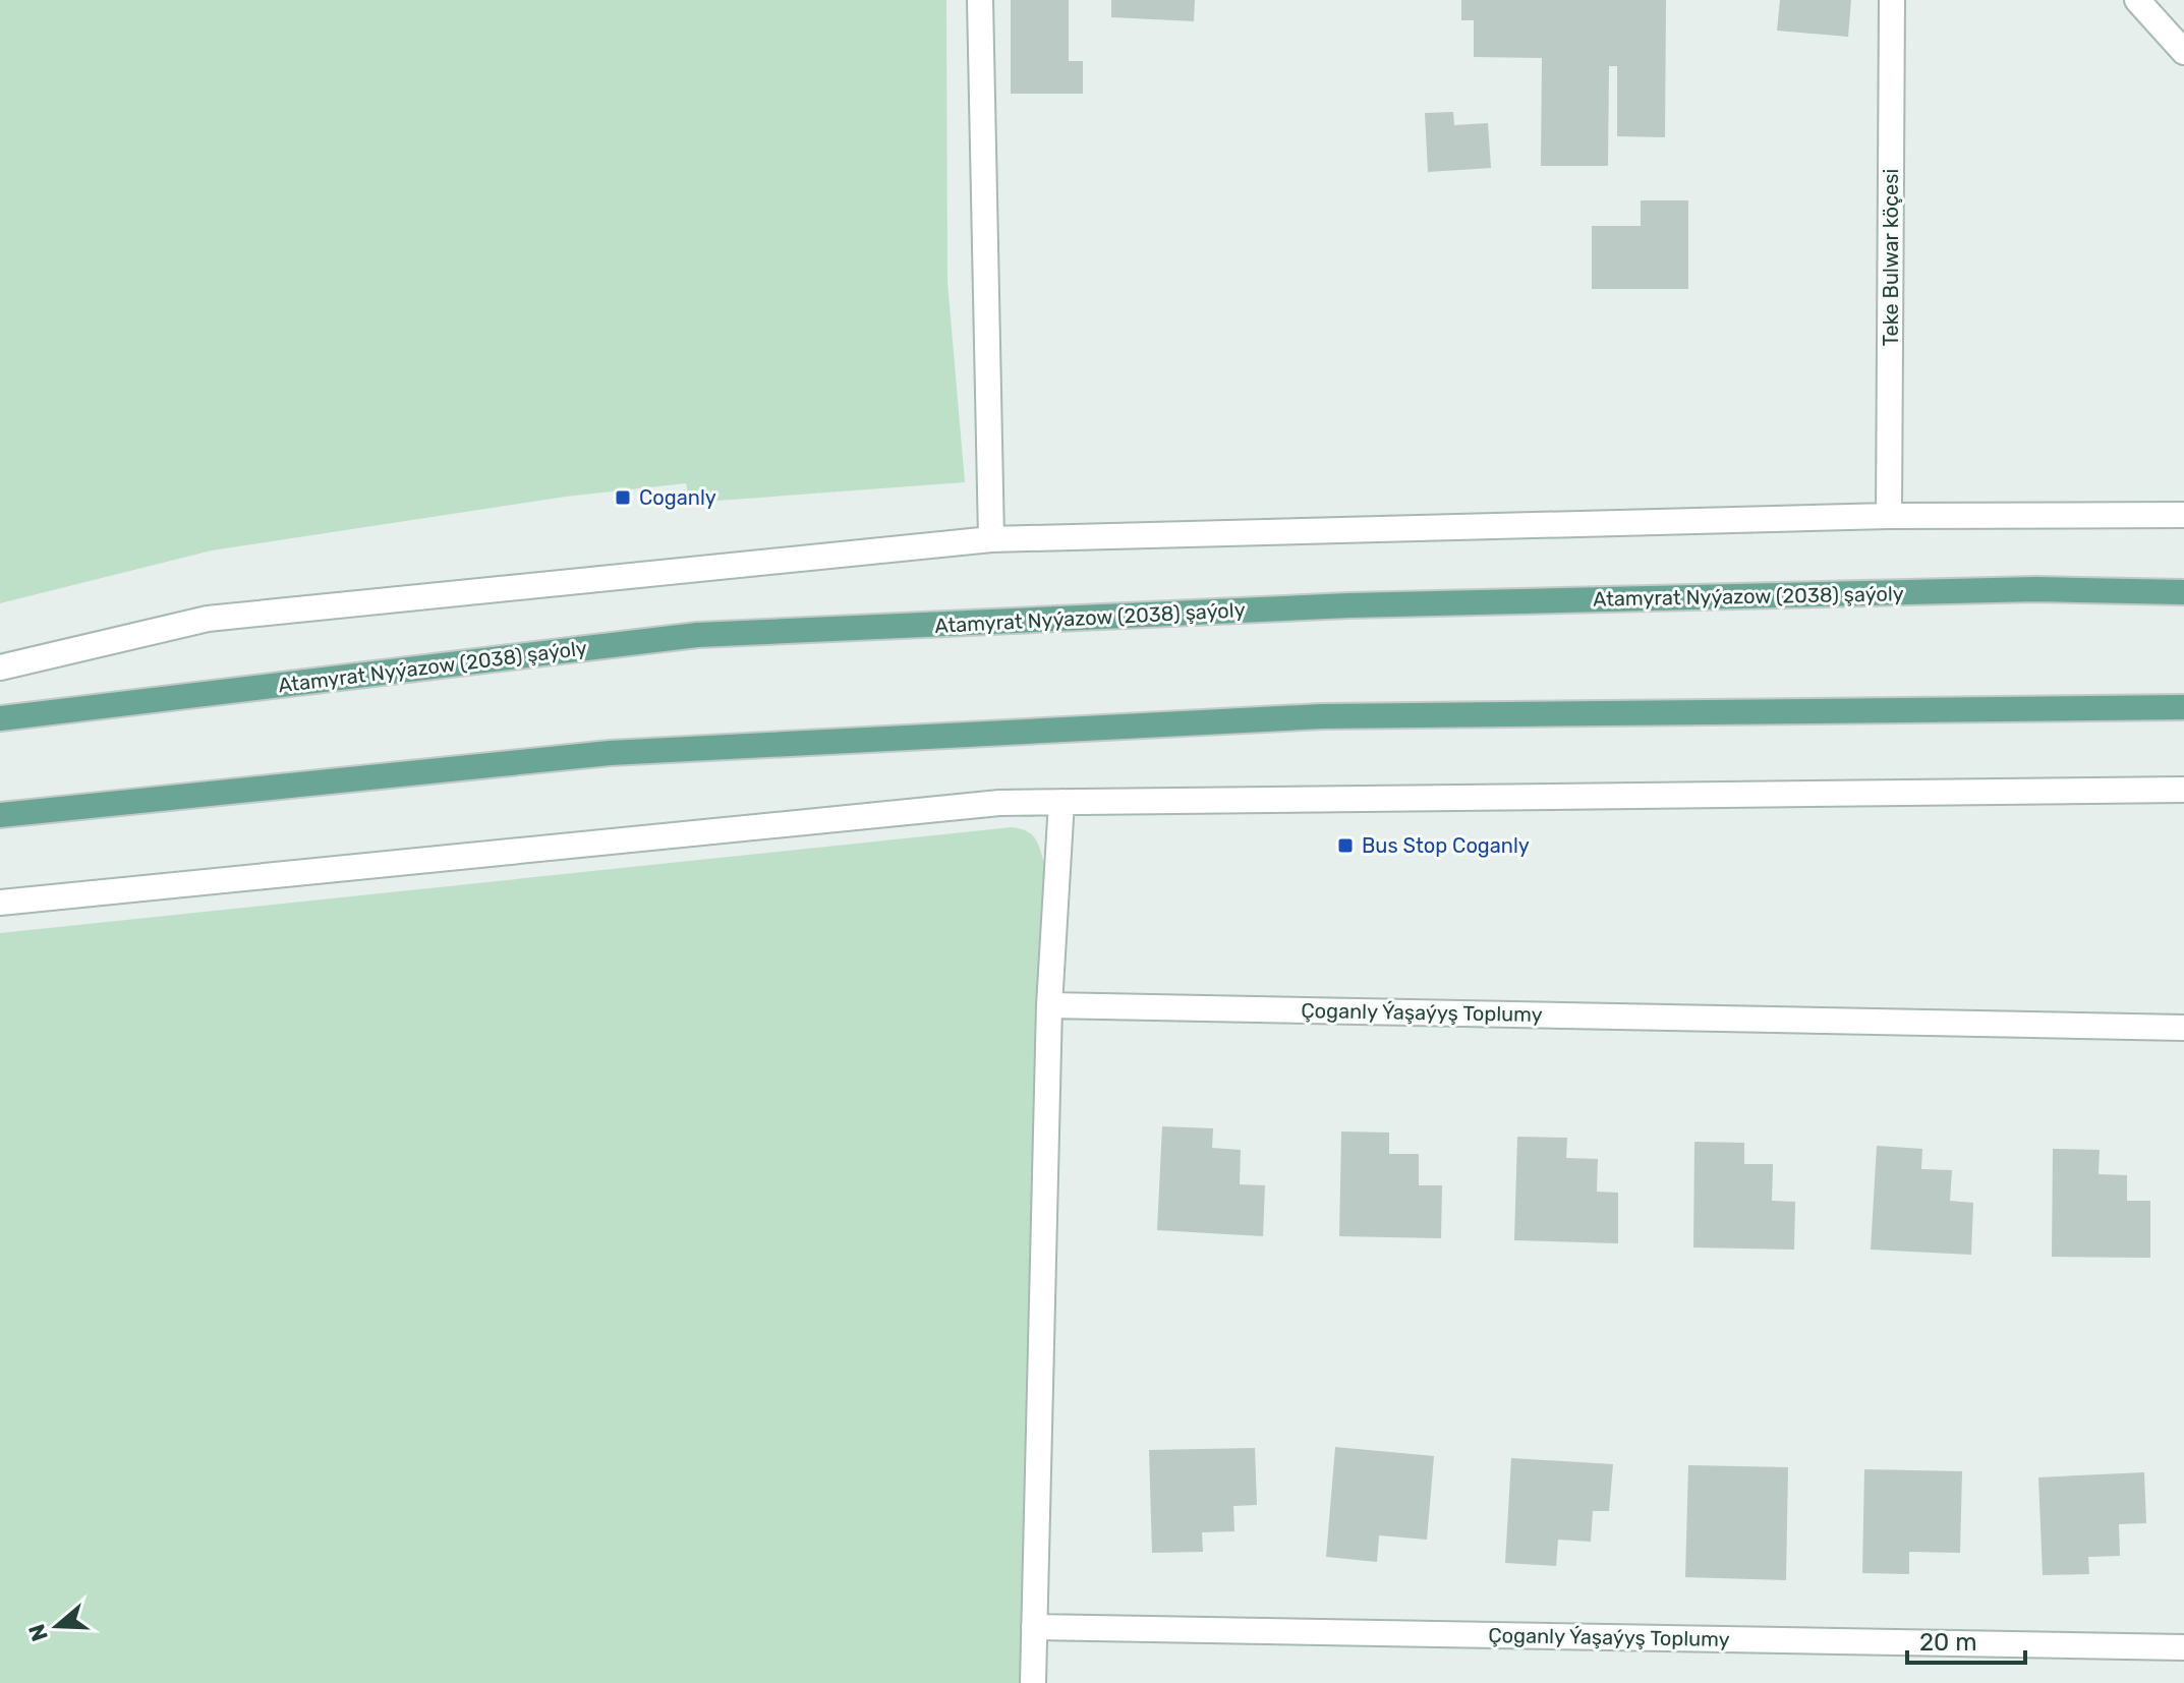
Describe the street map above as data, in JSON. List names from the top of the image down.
{
  "streets": {
    "main road": ["Atamyrat Nyýazow (2038) şaýoly"],
    "street": ["Teke Bulwar köçesi", "Çoganly Ýaşaýyş Toplumy"]
  },
  "places": {
    "transit": ["Coganly", "Bus Stop Coganly"]
  },
  "scale_bar": "20 m",
  "north": "left"
}
